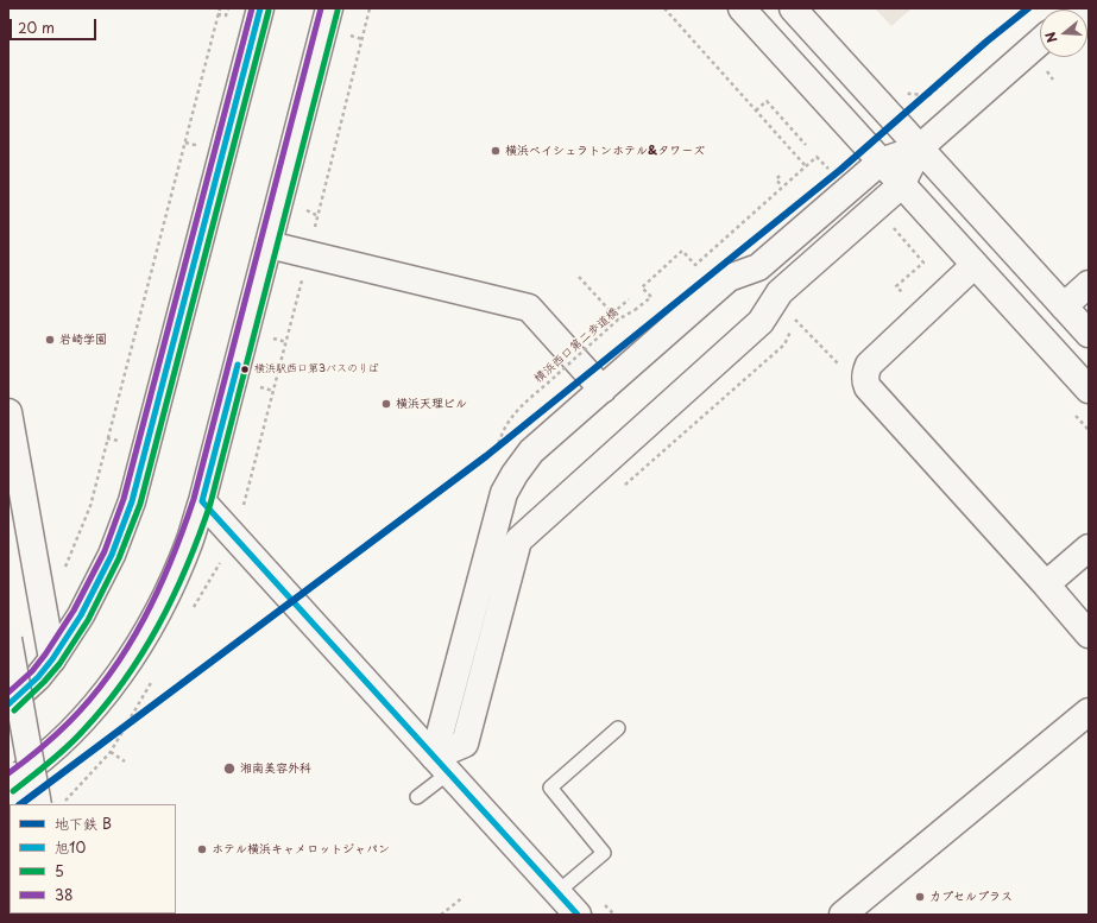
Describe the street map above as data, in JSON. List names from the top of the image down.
{
  "streets": {
    "path": ["横浜西口第二歩道橋"]
  },
  "places": [
    "横浜ベイシェラトンホテル&タワーズ",
    "岩崎学園",
    "横浜駅西口第3バスのりば",
    "横浜天理ビル",
    "湘南美容外科",
    "ホテル横浜キャメロットジャパン",
    "カプセルプラス"
  ],
  "lines": [
    "metro line B",
    "transit line 旭10",
    "transit line 38",
    "transit line 5"
  ],
  "legend": [
    "地下鉄 B",
    "旭10",
    "5",
    "38"
  ],
  "scale_bar": "20 m",
  "north": "left"
}
